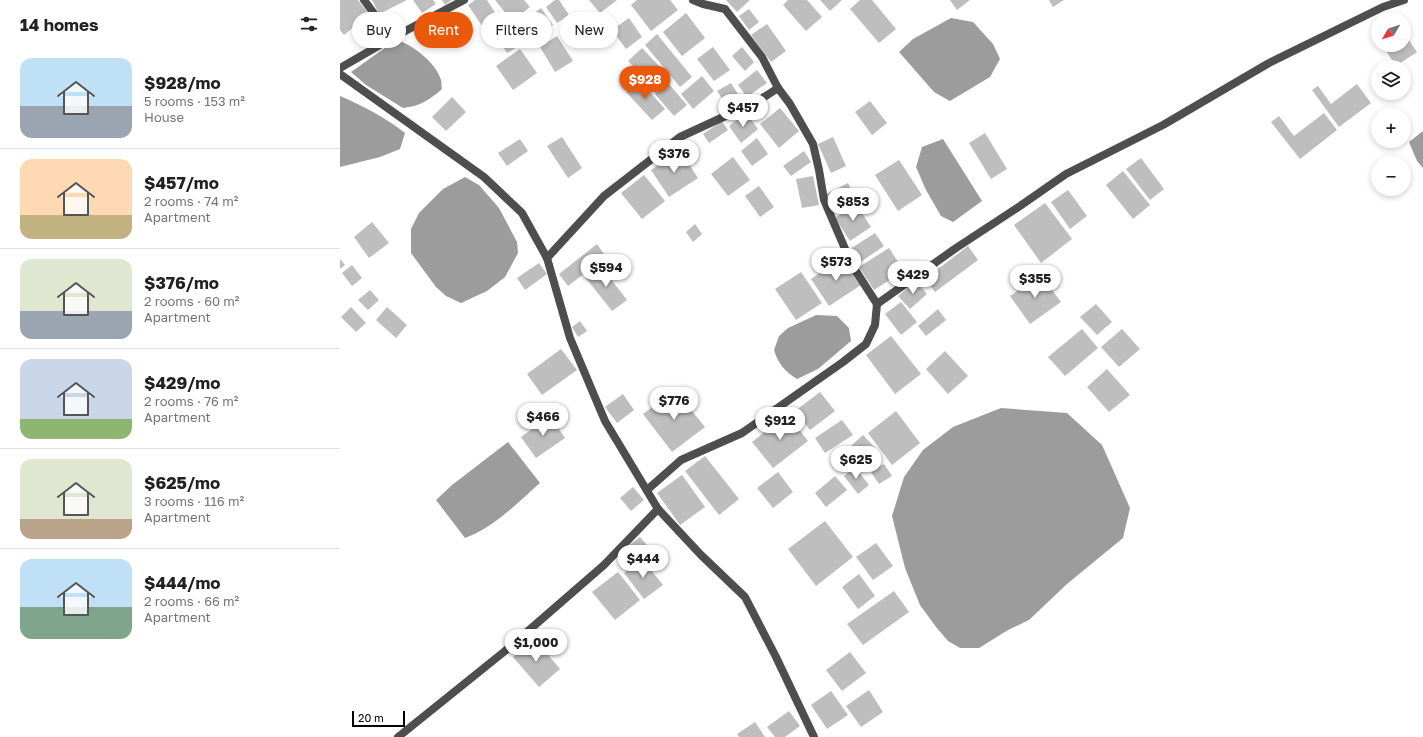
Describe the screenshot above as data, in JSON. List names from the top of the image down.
{
  "scale_bar": "20 m",
  "north": "bottom left",
  "page": {
    "heading": "14 homes",
    "map_buttons": ["+", "−"],
    "chip": [
      "Buy",
      "Rent",
      "Filters",
      "New"
    ],
    "list": [
      {
        "name": "$928/mo",
        "note": "5 rooms · 153 m² · House"
      },
      {
        "name": "$457/mo",
        "note": "2 rooms · 74 m² · Apartment"
      },
      {
        "name": "$376/mo",
        "note": "2 rooms · 60 m² · Apartment"
      },
      {
        "name": "$429/mo",
        "note": "2 rooms · 76 m² · Apartment"
      },
      {
        "name": "$625/mo",
        "note": "3 rooms · 116 m² · Apartment"
      },
      {
        "name": "$444/mo",
        "note": "2 rooms · 66 m² · Apartment"
      }
    ],
    "price": [
      "$928",
      "$457",
      "$376",
      "$853",
      "$573",
      "$594",
      "$429",
      "$355",
      "$776",
      "$466",
      "$912",
      "$625",
      "$444",
      "$1,000"
    ],
    "scale": "20 m"
  }
}
